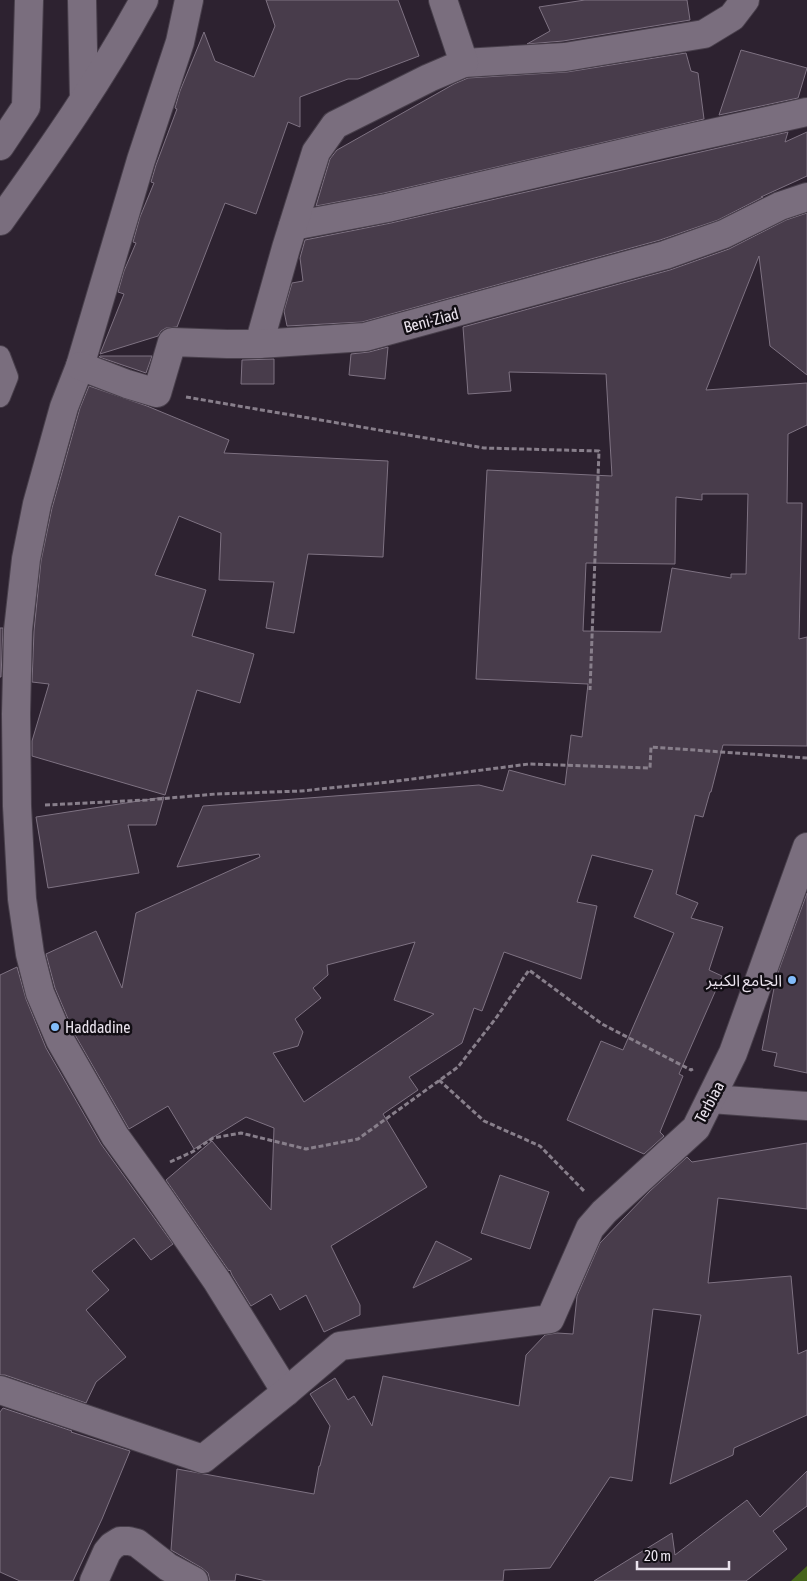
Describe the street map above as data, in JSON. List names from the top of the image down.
{
  "streets": {
    "street": ["Beni-Ziad", "Terbiaa"]
  },
  "places": ["الجامع الكبير", "Haddadine"],
  "scale_bar": "20 m"
}
